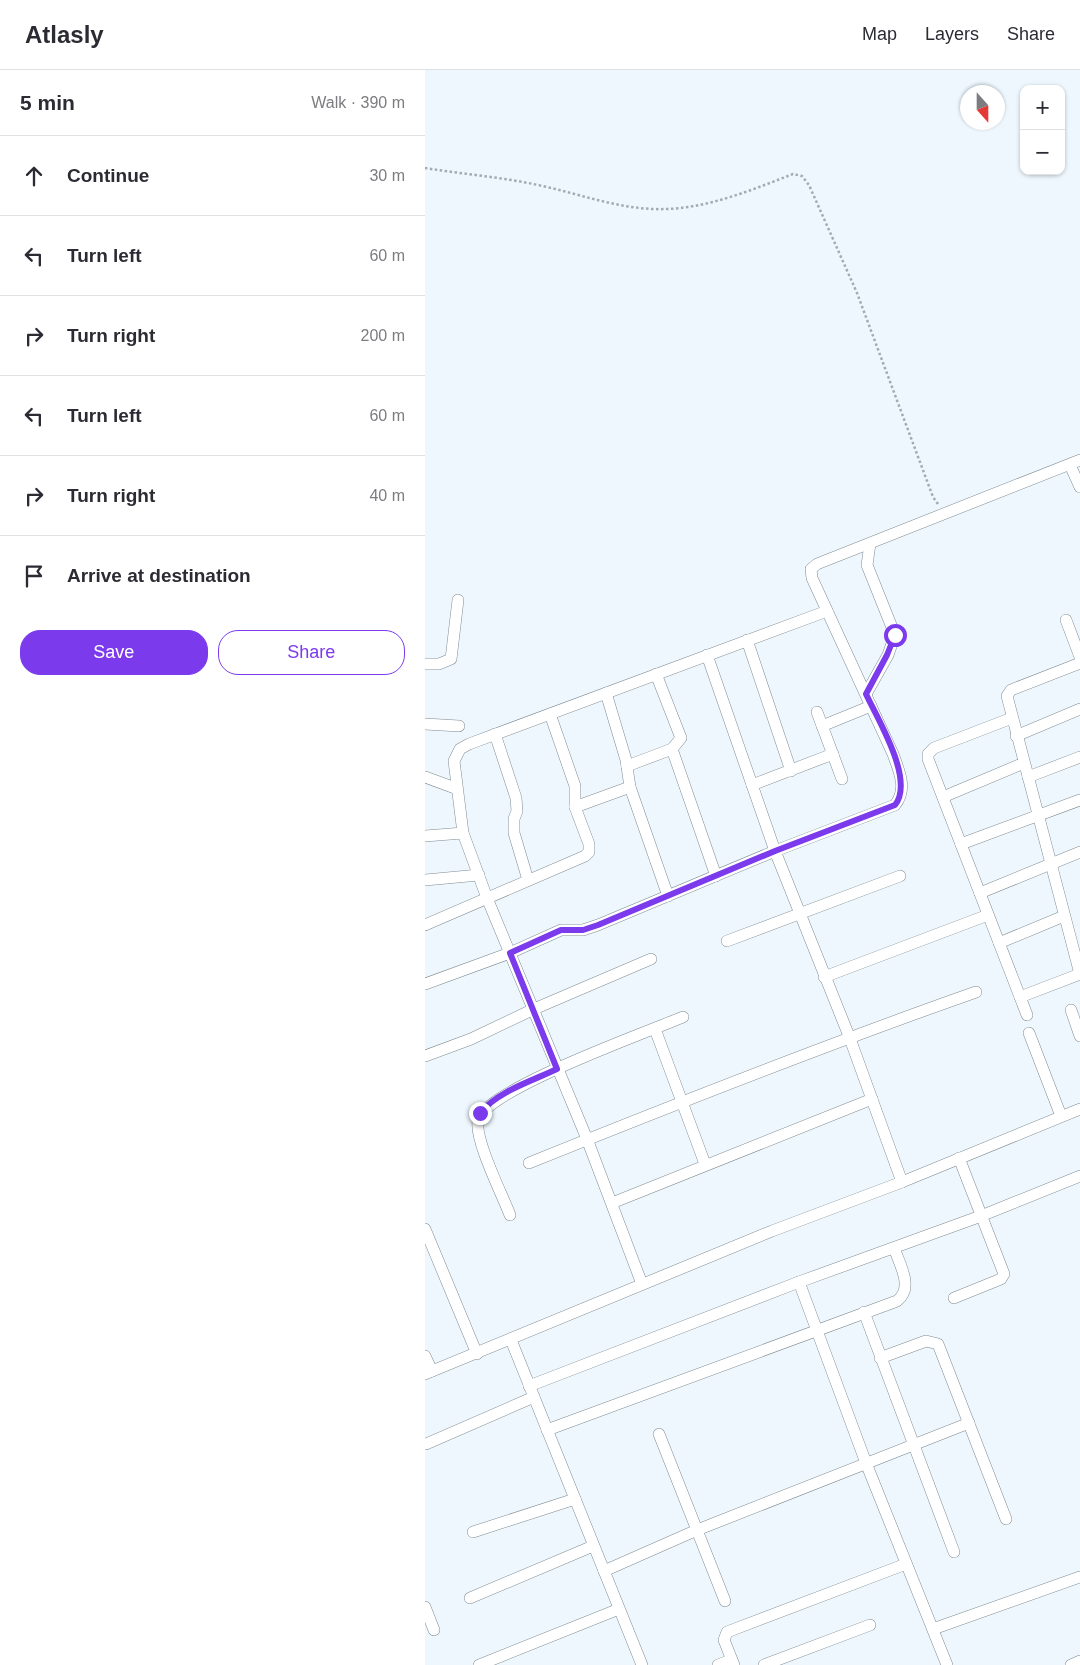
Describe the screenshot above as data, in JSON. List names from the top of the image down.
{
  "north": "bottom",
  "page": {
    "header": "Atlasly",
    "nav": ["Map", "Layers", "Share"],
    "heading": ["5 min", "Walk · 390 m"],
    "map_buttons": ["+", "−"],
    "list": [
      ["Continue", "30 m"],
      ["Turn left", "60 m"],
      ["Turn right", "200 m"],
      ["Turn left", "60 m"],
      ["Turn right", "40 m"],
      "Arrive at destination"
    ],
    "buttons": ["Save", "Share"]
  }
}
